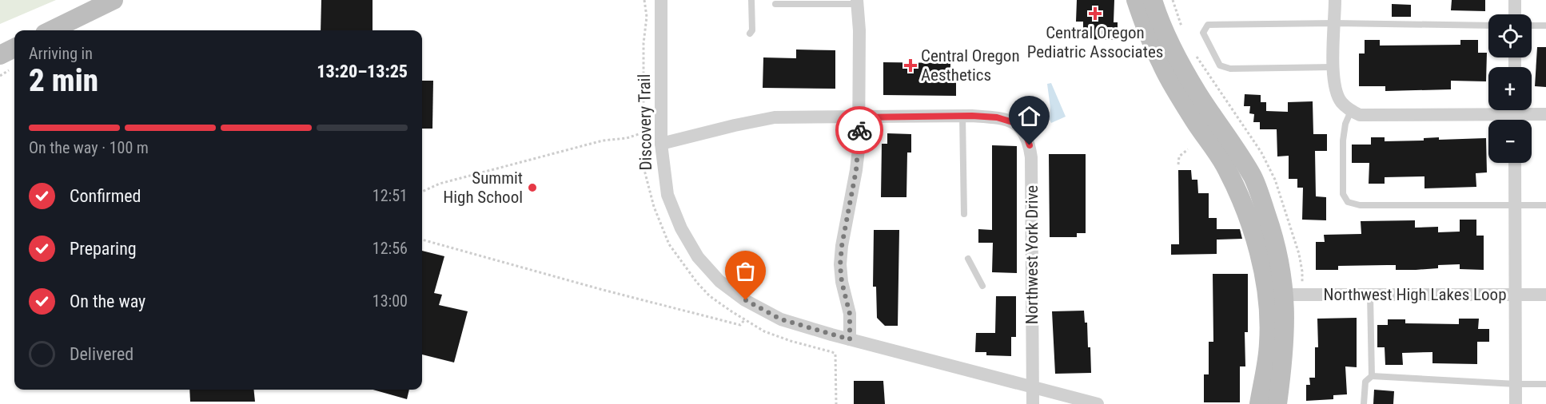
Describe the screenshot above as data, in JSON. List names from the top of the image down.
{
  "streets": {
    "street": ["Northwest York Drive", "Northwest High Lakes Loop"],
    "path": ["Discovery Trail"]
  },
  "places": {
    "health": ["Central Oregon Pediatric Associates", "Central Oregon Aesthetics"],
    "other": ["Summit High School"]
  },
  "page": {
    "map_buttons": ["+", "−"],
    "heading": ["2 min", "Arriving in", "13:20–13:25"],
    "bar": "On the way · 100 m",
    "list": [
      ["Confirmed", "12:51"],
      ["Preparing", "12:56"],
      ["On the way", "13:00"],
      "Delivered"
    ]
  }
}
